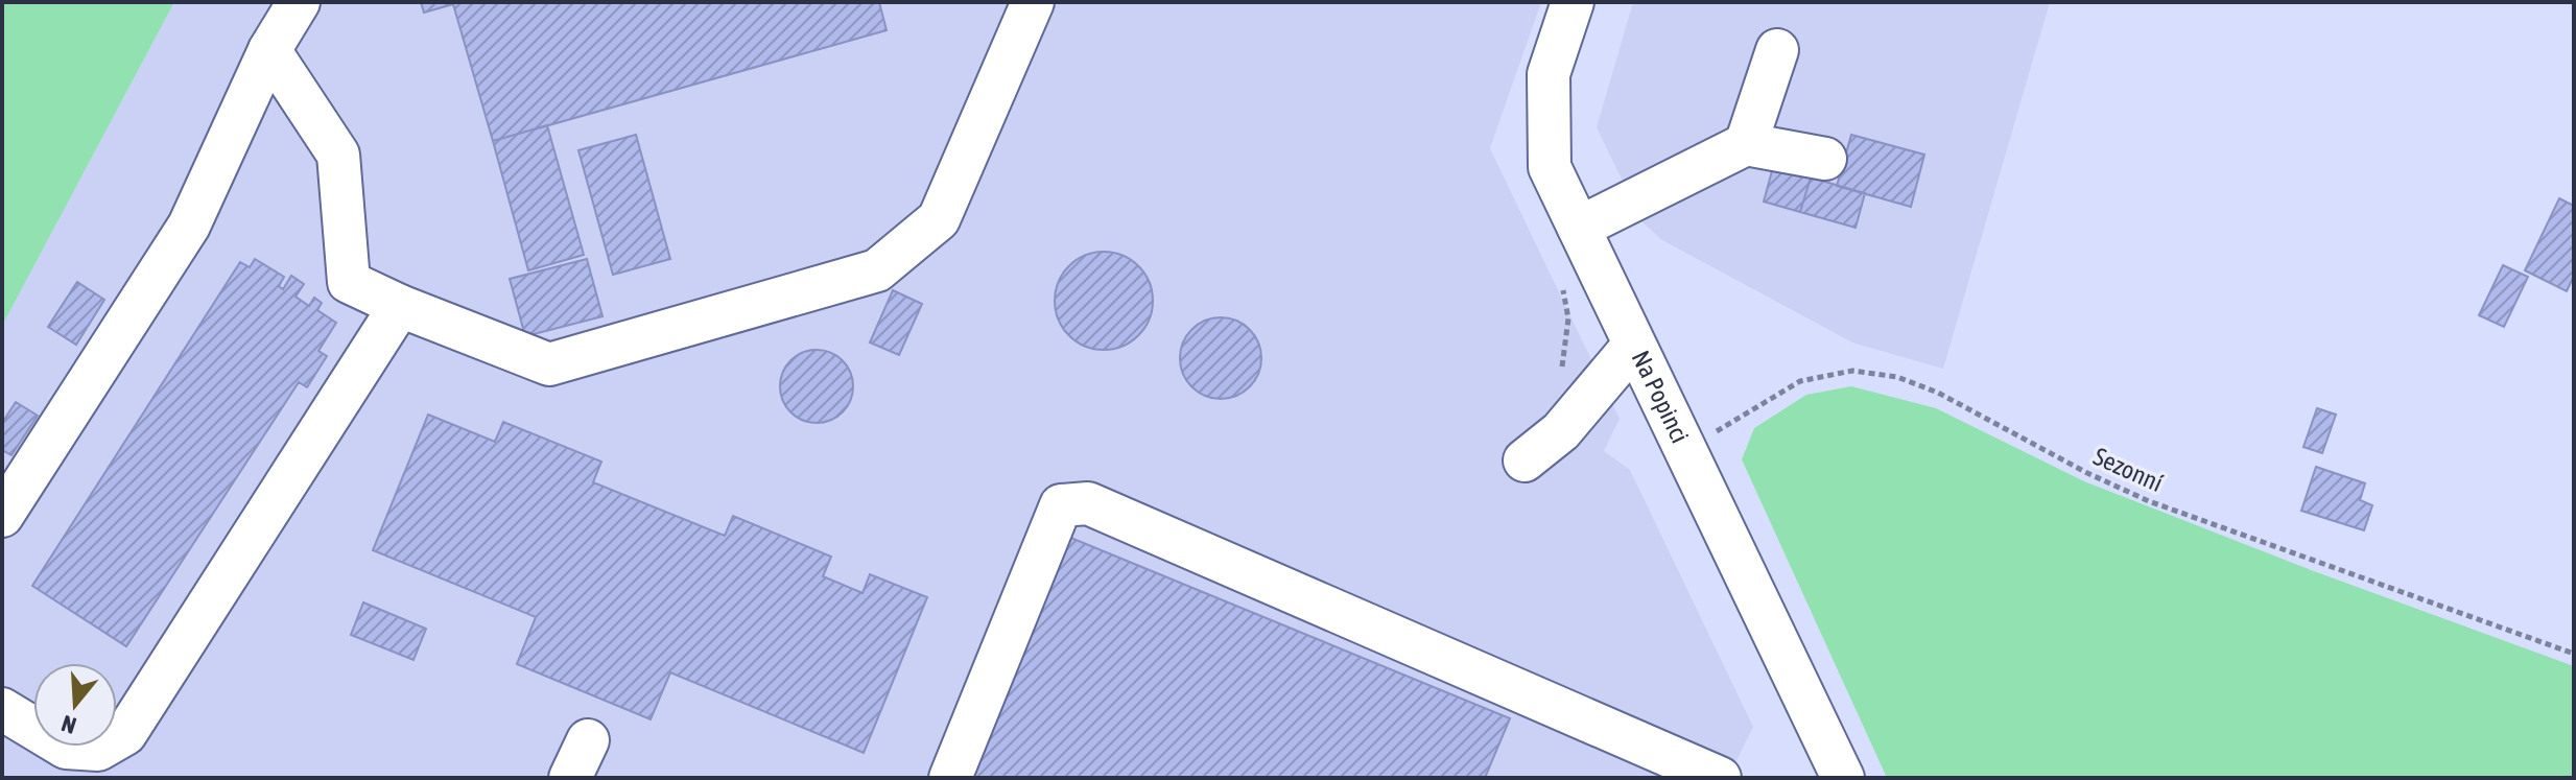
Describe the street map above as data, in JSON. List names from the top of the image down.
{
  "streets": {
    "street": ["Na Popinci"],
    "path": ["Sezonní"]
  },
  "crossings": [
    ["Na Popinci", "Sezonní"]
  ],
  "north": "bottom"
}
